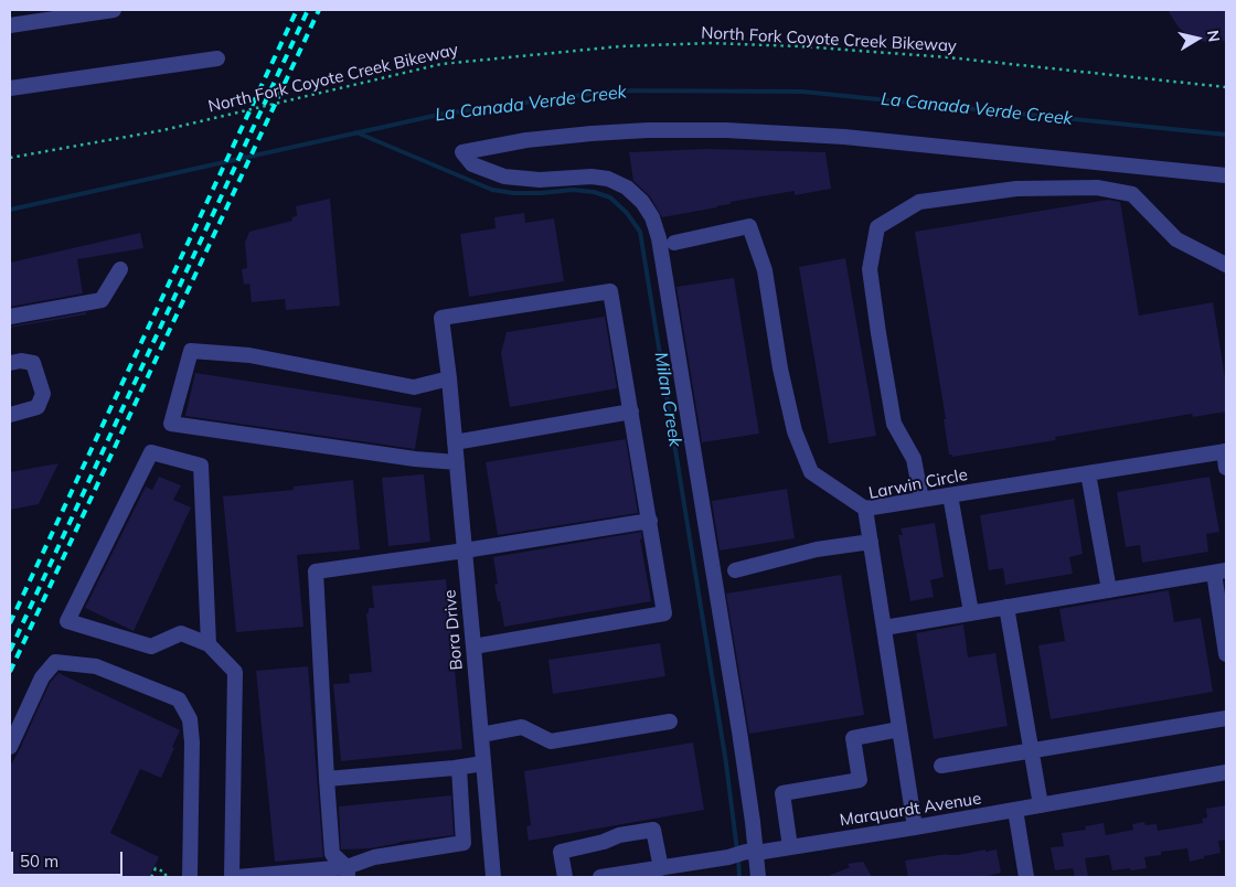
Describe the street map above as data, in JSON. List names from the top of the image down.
{
  "streets": {
    "street": ["Larwin Circle", "Bora Drive", "Marquardt Avenue"],
    "path": ["North Fork Coyote Creek Bikeway"]
  },
  "crossings": [
    ["Larwin Circle", "Marquardt Avenue"]
  ],
  "water": ["La Canada Verde Creek", "Milan Creek"],
  "scale_bar": "50 m",
  "north": "right"
}
